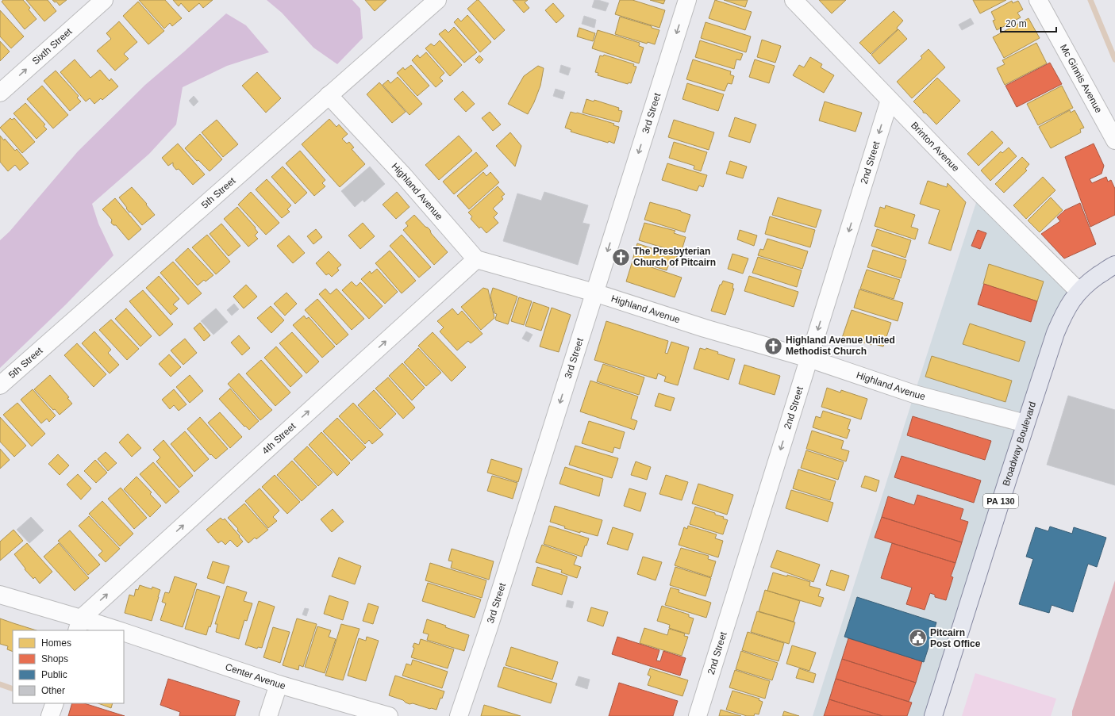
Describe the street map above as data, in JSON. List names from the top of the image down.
{
  "streets": {
    "main road": ["Broadway Boulevard", "PA 130"],
    "street": [
      "Sixth Street",
      "Mc Ginnis Avenue",
      "3rd Street",
      "Brinton Avenue",
      "2nd Street",
      "Highland Avenue",
      "5th Street",
      "4th Street",
      "Center Avenue"
    ]
  },
  "crossings": [
    ["3rd Street", "Highland Avenue"],
    ["Brinton Avenue", "2nd Street"],
    ["Brinton Avenue", "Broadway Boulevard"],
    ["2nd Street", "Highland Avenue"],
    ["Highland Avenue", "5th Street"],
    ["Highland Avenue", "4th Street"],
    ["Highland Avenue", "Broadway Boulevard"]
  ],
  "one_way": [
    "Sixth Street",
    "3rd Street",
    "2nd Street",
    "4th Street"
  ],
  "places": {
    "church": ["The Presbyterian Church of Pitcairn", "Highland Avenue United Methodist Church"],
    "public building": ["Pitcairn Post Office"]
  },
  "legend": [
    "Homes",
    "Shops",
    "Public",
    "Other"
  ],
  "scale_bar": "20 m"
}
